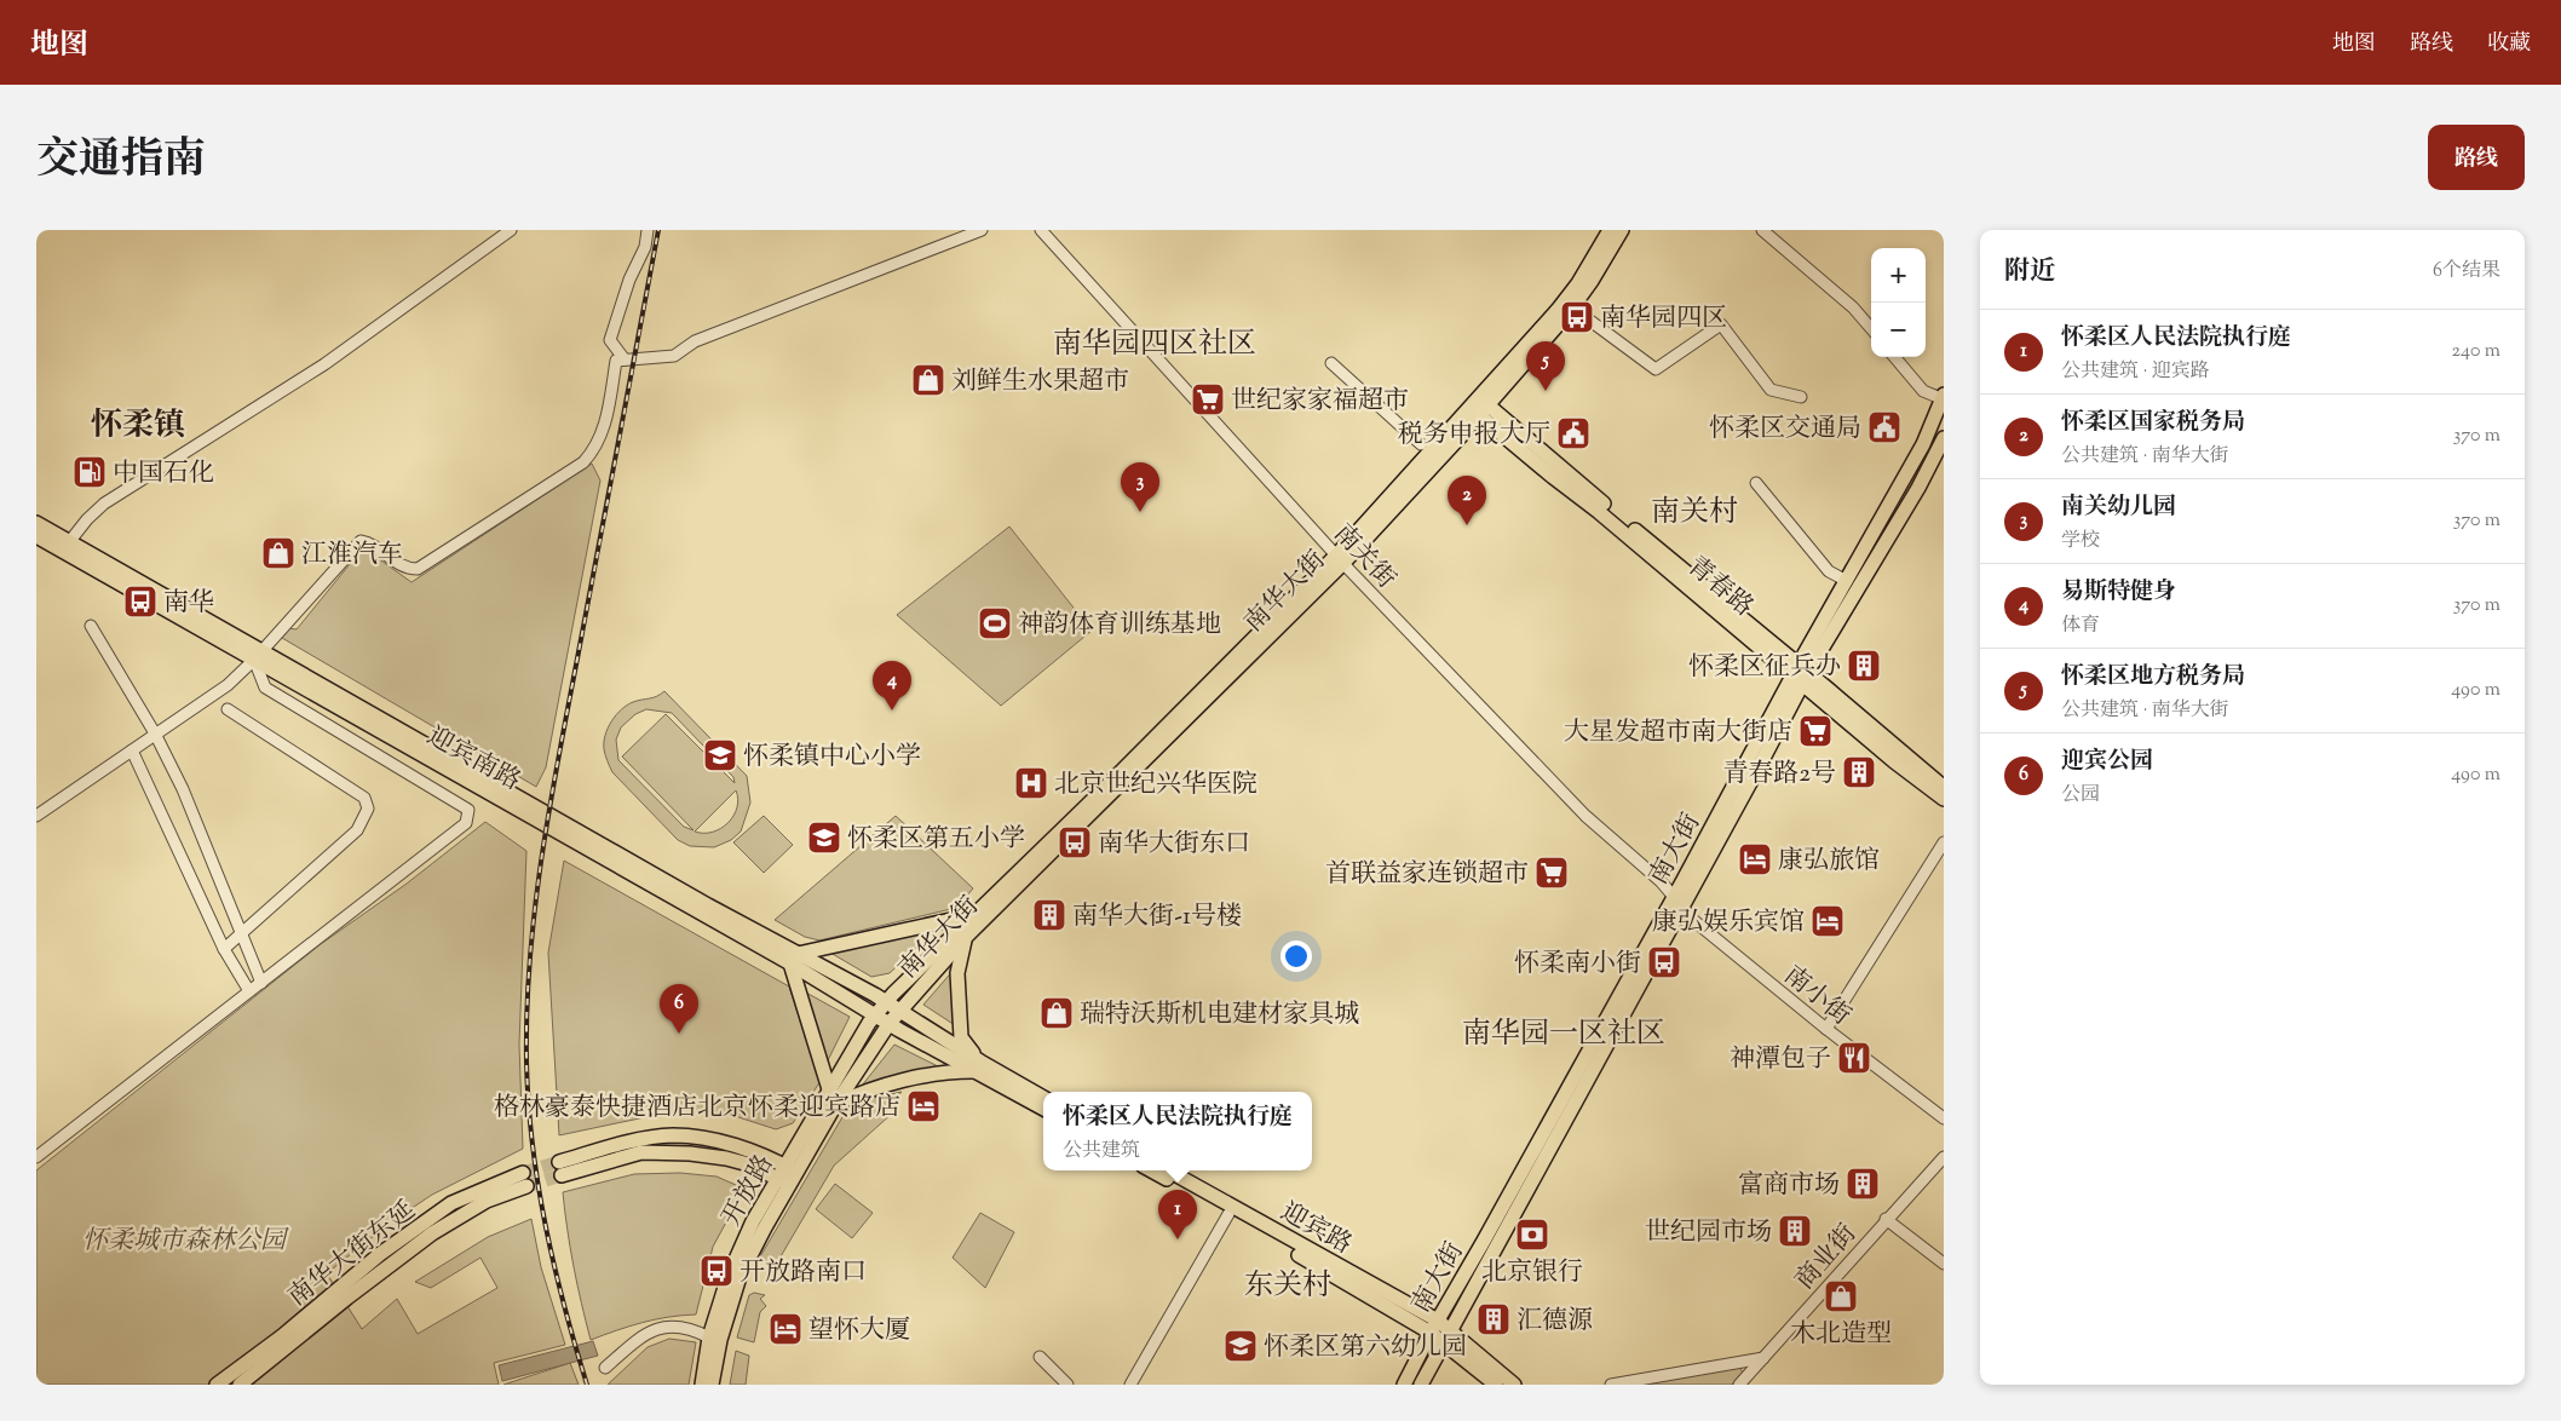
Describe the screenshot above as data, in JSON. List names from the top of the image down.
{
  "streets": {
    "main road": [
      "青春路",
      "南华大街",
      "迎宾南路",
      "南大街",
      "开放路",
      "迎宾路",
      "南华大街东延"
    ],
    "street": ["南关街", "南小街", "商业街"]
  },
  "crossings": [
    ["南关街", "南华大街"],
    ["南关街", "南大街"],
    ["南关街", "南小街"],
    ["青春路", "南华大街"],
    ["青春路", "南大街"],
    ["南华大街", "迎宾南路"],
    ["南华大街", "开放路"],
    ["迎宾南路", "开放路"],
    ["南大街", "南小街"],
    ["南大街", "迎宾路"]
  ],
  "districts": [
    "南华园四区社区",
    "怀柔镇",
    "南关村",
    "南华园一区社区",
    "东关村"
  ],
  "parks": ["怀柔城市森林公园"],
  "places": {
    "bus stop": [
      "南华园四区",
      "南华",
      "南华大街东口",
      "怀柔南小街",
      "开放路南口"
    ],
    "shop": [
      "刘鲜生水果超市",
      "江淮汽车",
      "瑞特沃斯机电建材家具城",
      "木北造型"
    ],
    "supermarket": ["世纪家家福超市", "大星发超市南大街店", "首联益家连锁超市"],
    "public building": ["怀柔区交通局", "税务申报大厅"],
    "fuel station": ["中国石化"],
    "sports": ["神韵体育训练基地"],
    "building": [
      "怀柔区征兵办",
      "青春路2号",
      "南华大街-1号楼",
      "富商市场",
      "世纪园市场",
      "汇德源"
    ],
    "school or university": ["怀柔镇中心小学", "怀柔区第五小学", "怀柔区第六幼儿园"],
    "hospital": ["北京世纪兴华医院"],
    "hotel": [
      "康弘旅馆",
      "康弘娱乐宾馆",
      "格林豪泰快捷酒店北京怀柔迎宾路店",
      "望怀大厦"
    ],
    "restaurant": ["神潭包子"],
    "bank": ["北京银行"]
  },
  "page": {
    "header": "地图",
    "nav": ["地图", "路线", "收藏"],
    "title": "交通指南",
    "buttons": "路线",
    "heading": ["附近", "6个结果"],
    "map_buttons": ["+", "−"],
    "list": [
      {
        "mark": "1",
        "name": "怀柔区人民法院执行庭",
        "note": "公共建筑 · 迎宾路",
        "value": "240 m"
      },
      {
        "mark": "2",
        "name": "怀柔区国家税务局",
        "note": "公共建筑 · 南华大街",
        "value": "370 m"
      },
      {
        "mark": "3",
        "name": "南关幼儿园",
        "note": "学校",
        "value": "370 m"
      },
      {
        "mark": "4",
        "name": "易斯特健身",
        "note": "体育",
        "value": "370 m"
      },
      {
        "mark": "5",
        "name": "怀柔区地方税务局",
        "note": "公共建筑 · 南华大街",
        "value": "490 m"
      },
      {
        "mark": "6",
        "name": "迎宾公园",
        "note": "公园",
        "value": "490 m"
      }
    ],
    "pins": [
      "5",
      "3",
      "2",
      "4",
      "6",
      "1"
    ],
    "popup": ["怀柔区人民法院执行庭", "公共建筑"]
  }
}
